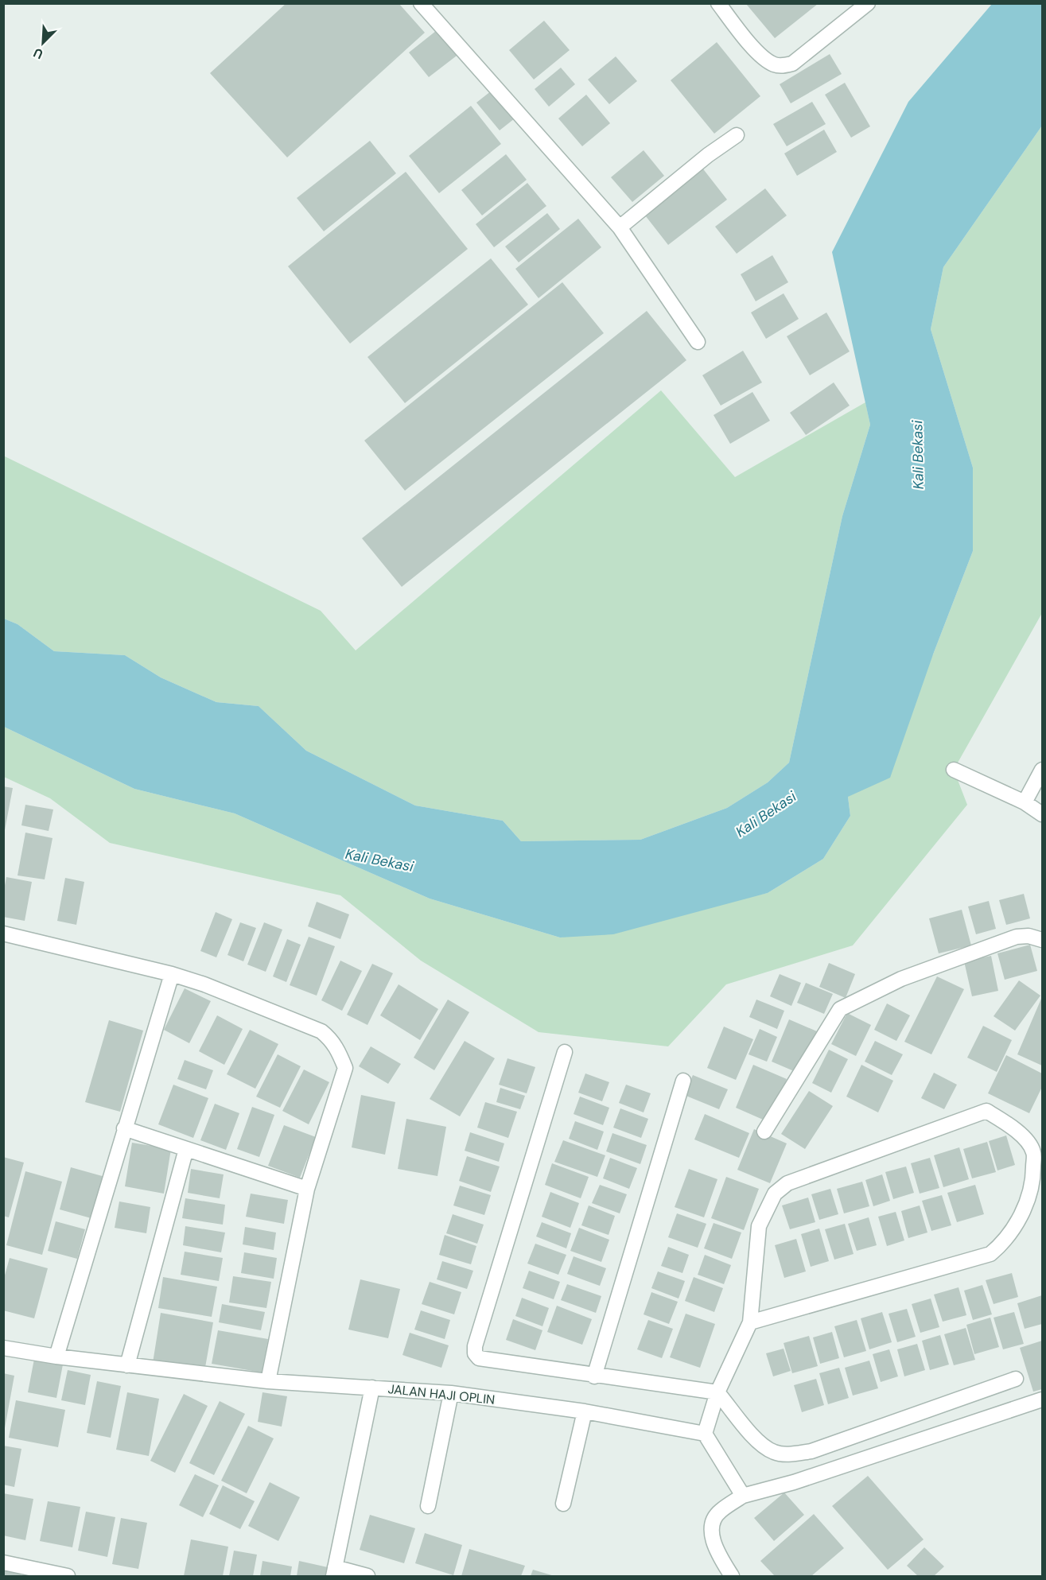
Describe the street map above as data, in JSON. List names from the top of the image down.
{
  "streets": {
    "street": ["JALAN HAJI OPLIN"]
  },
  "water": ["Kali Bekasi"],
  "north": "bottom left"
}
